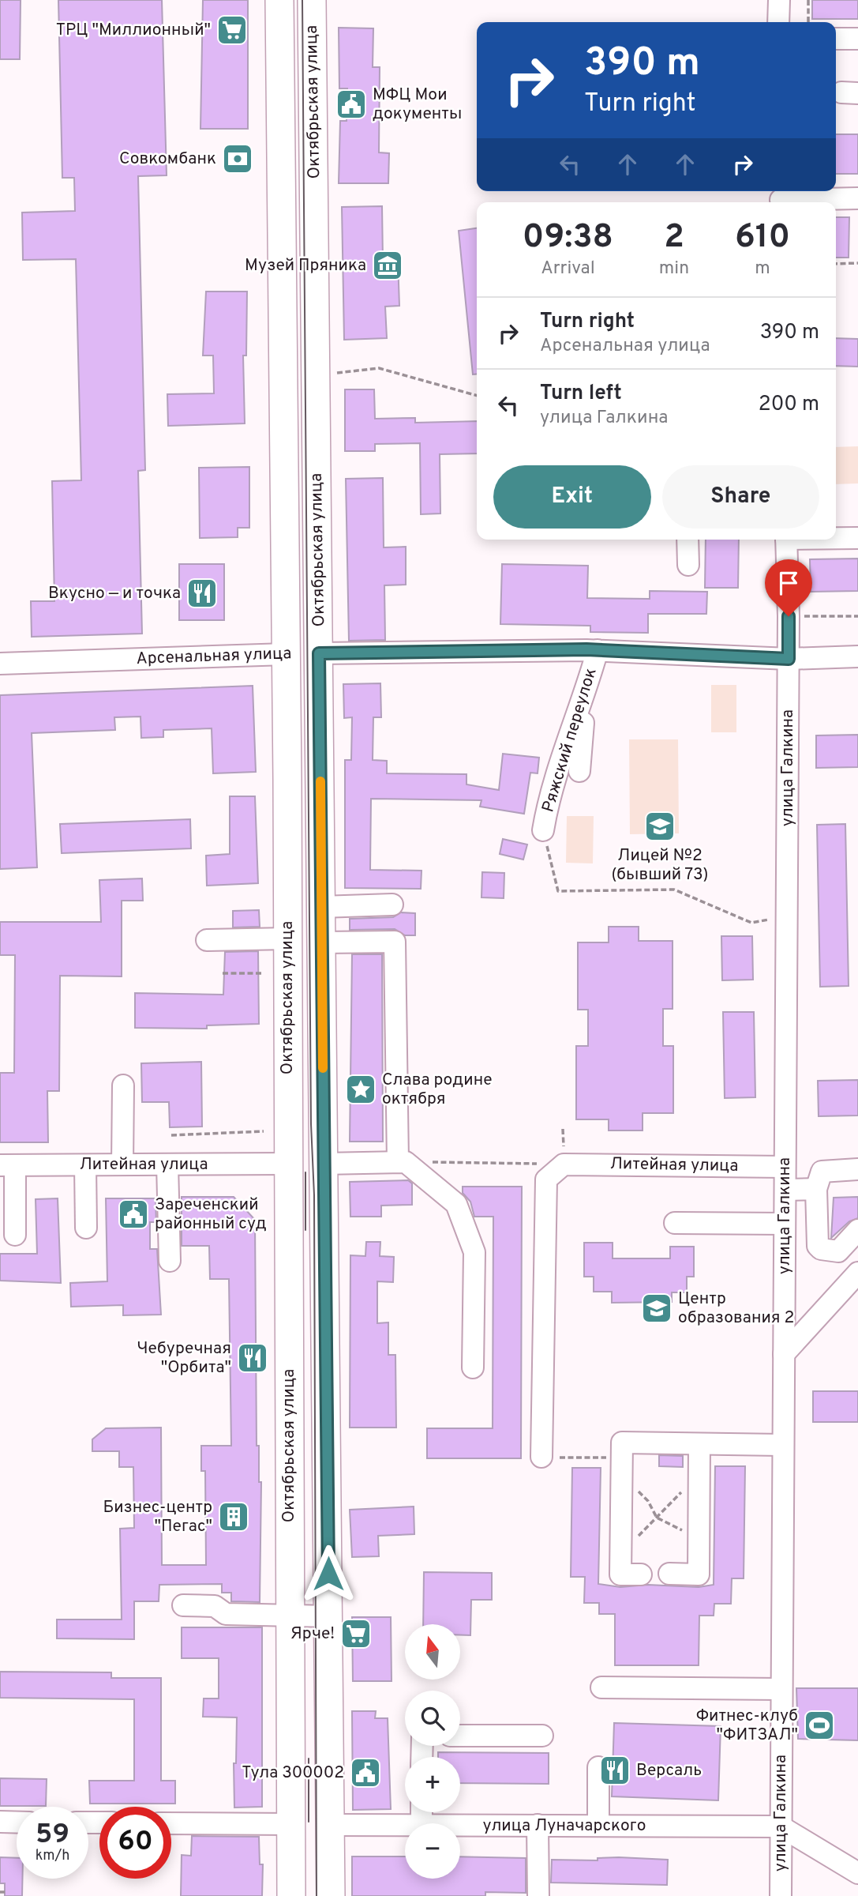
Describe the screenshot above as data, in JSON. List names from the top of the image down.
{
  "streets": {
    "main road": ["Октябрьская улица", "Арсенальная улица", "улица Луначарского"],
    "street": ["Ряжский переулок", "улица Галкина", "Литейная улица"]
  },
  "crossings": [
    ["Октябрьская улица", "Арсенальная улица"],
    ["Октябрьская улица", "Литейная улица"],
    ["Октябрьская улица", "улица Луначарского"],
    ["Арсенальная улица", "Ряжский переулок"],
    ["Арсенальная улица", "улица Галкина"],
    ["улица Галкина", "Литейная улица"],
    ["улица Галкина", "улица Луначарского"]
  ],
  "places": {
    "supermarket": ["ТРЦ \"Миллионный\"", "Ярче!"],
    "public building": ["МФЦ Мои документы", "Зареченский районный суд", "Тула 300002"],
    "bank": ["Совкомбанк"],
    "museum": ["Музей Пряника"],
    "restaurant": ["Вкусно — и точка", "Чебуречная \"Орбита\"", "Версаль"],
    "school or university": ["Лицей №2 (бывший 73)", "Центр образования 2"],
    "place": ["Слава родине октября"],
    "building": ["Бизнес-центр \"Пегас\""],
    "sports": ["Фитнес-клуб \"ФИТЗАЛ\""]
  },
  "north": "top",
  "page": {
    "turn": ["390 m", "Turn right"],
    "eta": [
      "09:38",
      "Arrival",
      "2",
      "min",
      "610",
      "m"
    ],
    "list": [
      {
        "name": "Turn right",
        "note": "Арсенальная улица",
        "value": "390 m"
      },
      {
        "name": "Turn left",
        "note": "улица Галкина",
        "value": "200 m"
      }
    ],
    "buttons": ["Exit", "Share"],
    "map_buttons": ["+", "−"],
    "speed": "59 km/h",
    "limit": "60"
  }
}
